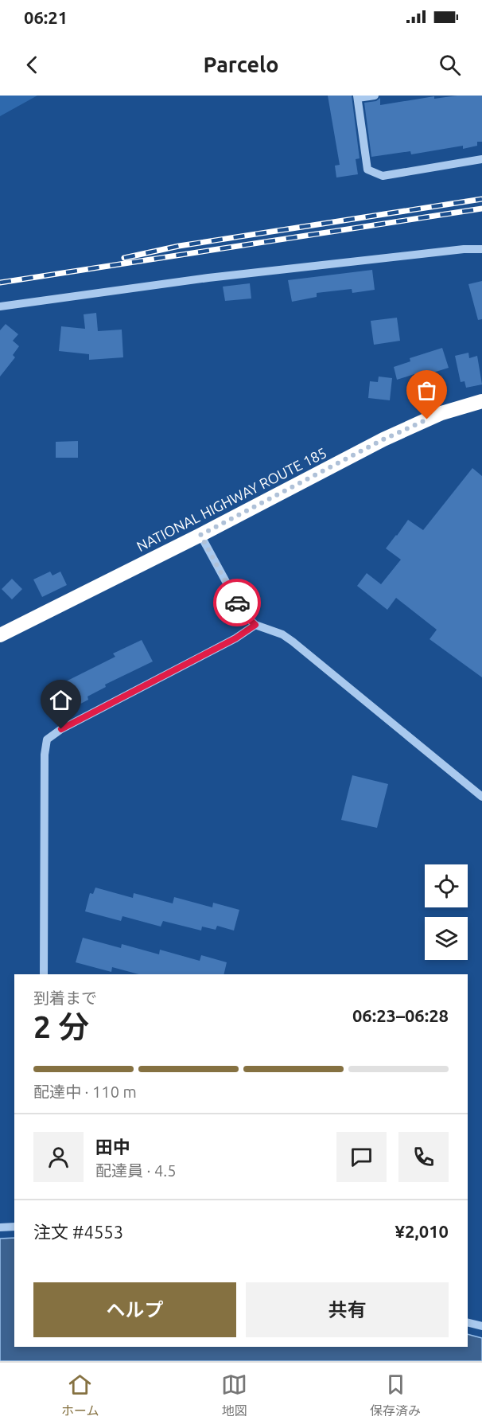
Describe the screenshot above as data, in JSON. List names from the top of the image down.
{
  "streets": {
    "highway": ["NATIONAL HIGHWAY ROUTE 185"]
  },
  "page": {
    "status": "06:21",
    "header": "Parcelo",
    "heading": ["2 分", "到着まで", "06:23–06:28"],
    "panel": [
      "田中",
      "配達員 · 4.5",
      "注文 #4553",
      "¥2,010"
    ],
    "bar": "配達中 · 110 m",
    "buttons": ["ヘルプ", "共有"],
    "tabs": ["ホーム", "地図", "保存済み"]
  }
}
